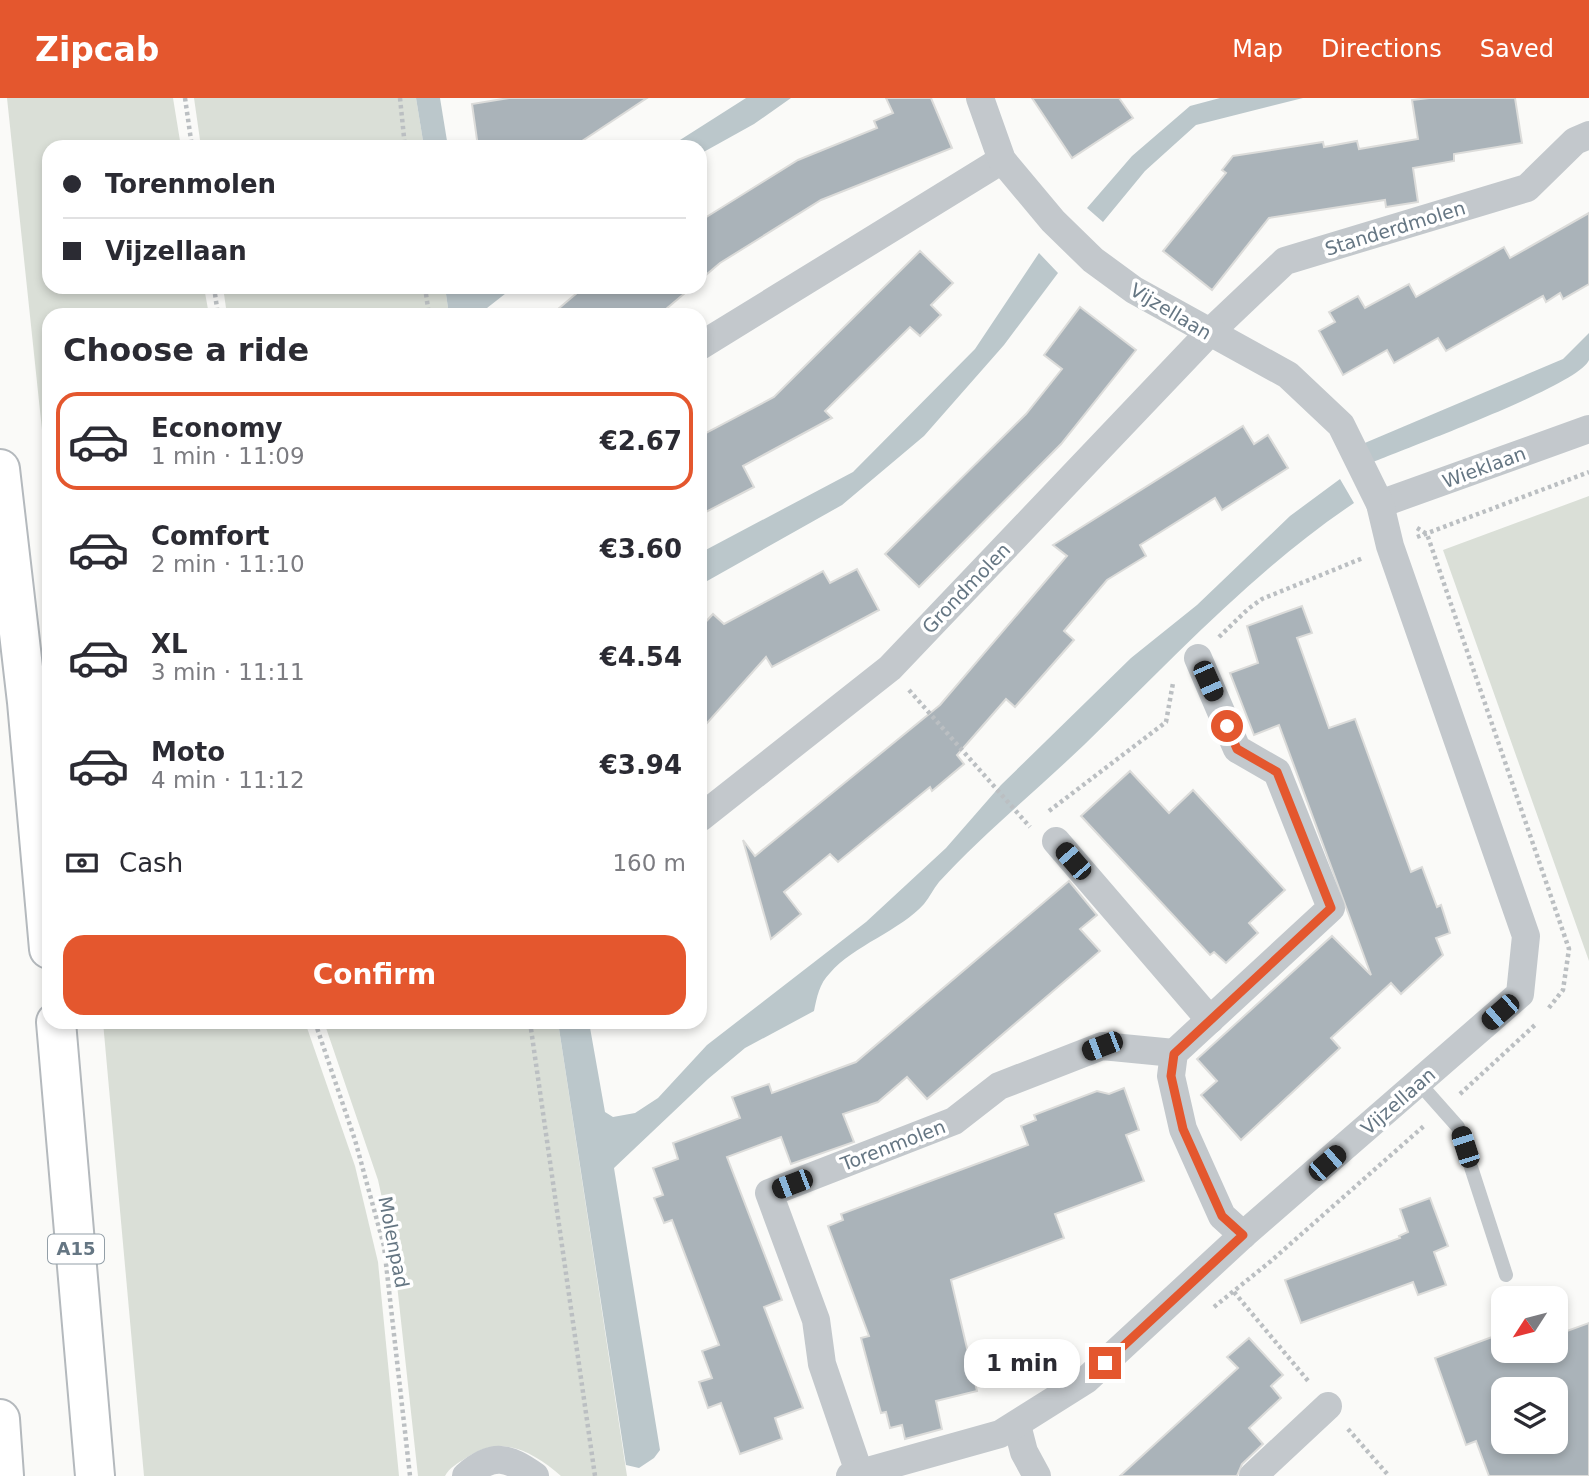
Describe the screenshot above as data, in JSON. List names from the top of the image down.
{
  "streets": {
    "highway": ["A15"],
    "street": [
      "Standerdmolen",
      "Vijzellaan",
      "Wieklaan",
      "Grondmolen",
      "Torenmolen"
    ],
    "path": ["Molenpad"]
  },
  "crossings": [
    ["Standerdmolen", "Vijzellaan"],
    ["Standerdmolen", "Grondmolen"],
    ["Vijzellaan", "Wieklaan"],
    ["Vijzellaan", "Grondmolen"],
    ["Vijzellaan", "Torenmolen"]
  ],
  "north": "bottom left",
  "page": {
    "header": "Zipcab",
    "nav": ["Map", "Directions", "Saved"],
    "banner": ["Torenmolen", "Vijzellaan"],
    "heading": "Choose a ride",
    "list": [
      {
        "name": "Economy",
        "note": "1 min · 11:09",
        "value": "€2.67"
      },
      {
        "name": "Comfort",
        "note": "2 min · 11:10",
        "value": "€3.60"
      },
      {
        "name": "XL",
        "note": "3 min · 11:11",
        "value": "€4.54"
      },
      {
        "name": "Moto",
        "note": "4 min · 11:12",
        "value": "€3.94"
      }
    ],
    "pay": ["Cash", "160 m"],
    "buttons": "Confirm",
    "bubble": "1 min"
  }
}
